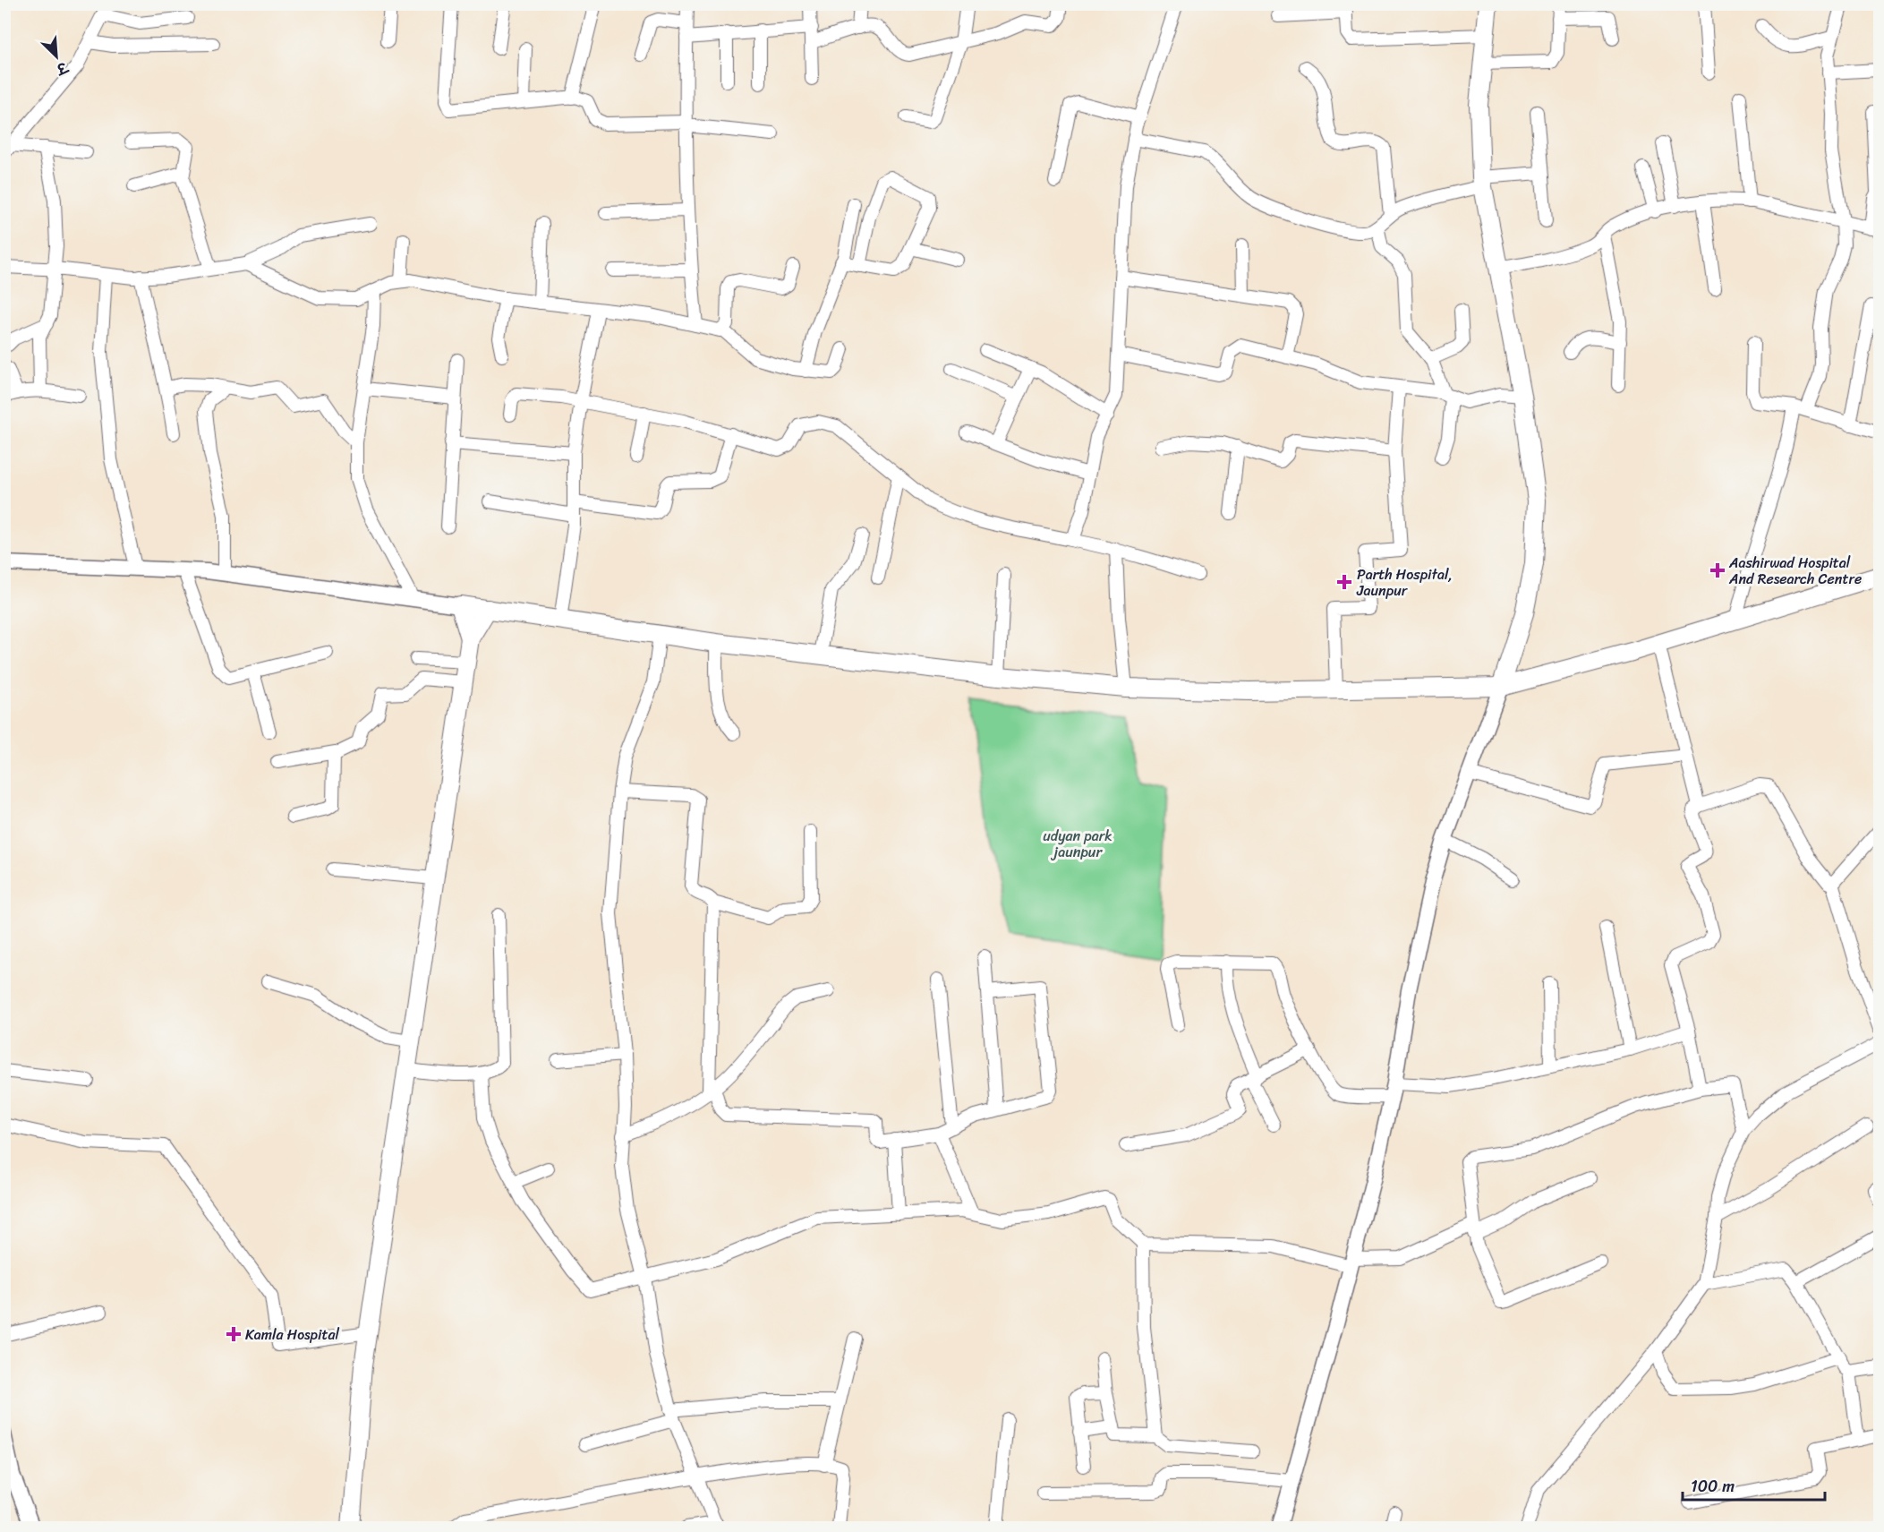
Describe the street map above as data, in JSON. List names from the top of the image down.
{
  "parks": ["udyan park jaunpur"],
  "places": {
    "health": ["Aashirwad Hospital And Research Centre", "Parth Hospital, Jaunpur", "Kamla Hospital"]
  },
  "scale_bar": "100 m",
  "north": "bottom right"
}
